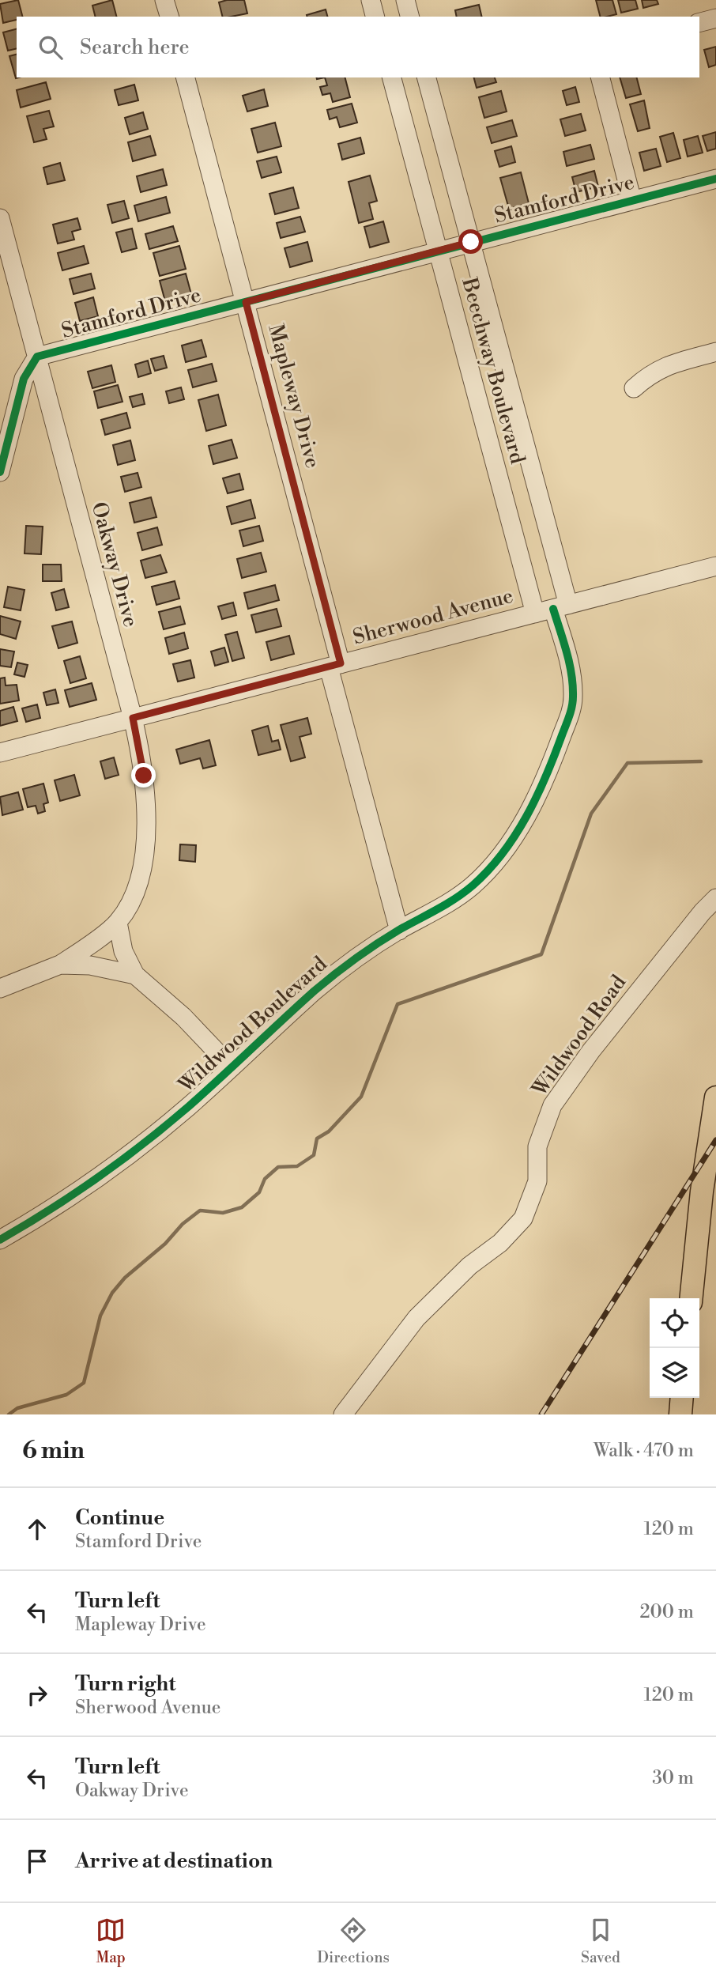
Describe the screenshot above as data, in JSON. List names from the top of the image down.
{
  "streets": {
    "street": [
      "Stamford Drive",
      "Beechway Boulevard",
      "Mapleway Drive",
      "Oakway Drive",
      "Sherwood Avenue",
      "Wildwood Boulevard",
      "Wildwood Road"
    ]
  },
  "crossings": [
    ["Stamford Drive", "Beechway Boulevard"],
    ["Stamford Drive", "Mapleway Drive"],
    ["Stamford Drive", "Oakway Drive"],
    ["Beechway Boulevard", "Sherwood Avenue"],
    ["Beechway Boulevard", "Wildwood Boulevard"],
    ["Mapleway Drive", "Sherwood Avenue"],
    ["Mapleway Drive", "Wildwood Boulevard"],
    ["Oakway Drive", "Sherwood Avenue"],
    ["Sherwood Avenue", "Wildwood Boulevard"]
  ],
  "page": {
    "search": "Search here",
    "heading": ["6 min", "Walk · 470 m"],
    "list": [
      ["Continue", "Stamford Drive", "120 m"],
      ["Turn left", "Mapleway Drive", "200 m"],
      ["Turn right", "Sherwood Avenue", "120 m"],
      ["Turn left", "Oakway Drive", "30 m"],
      "Arrive at destination"
    ],
    "nav": ["Map", "Directions", "Saved"]
  }
}
